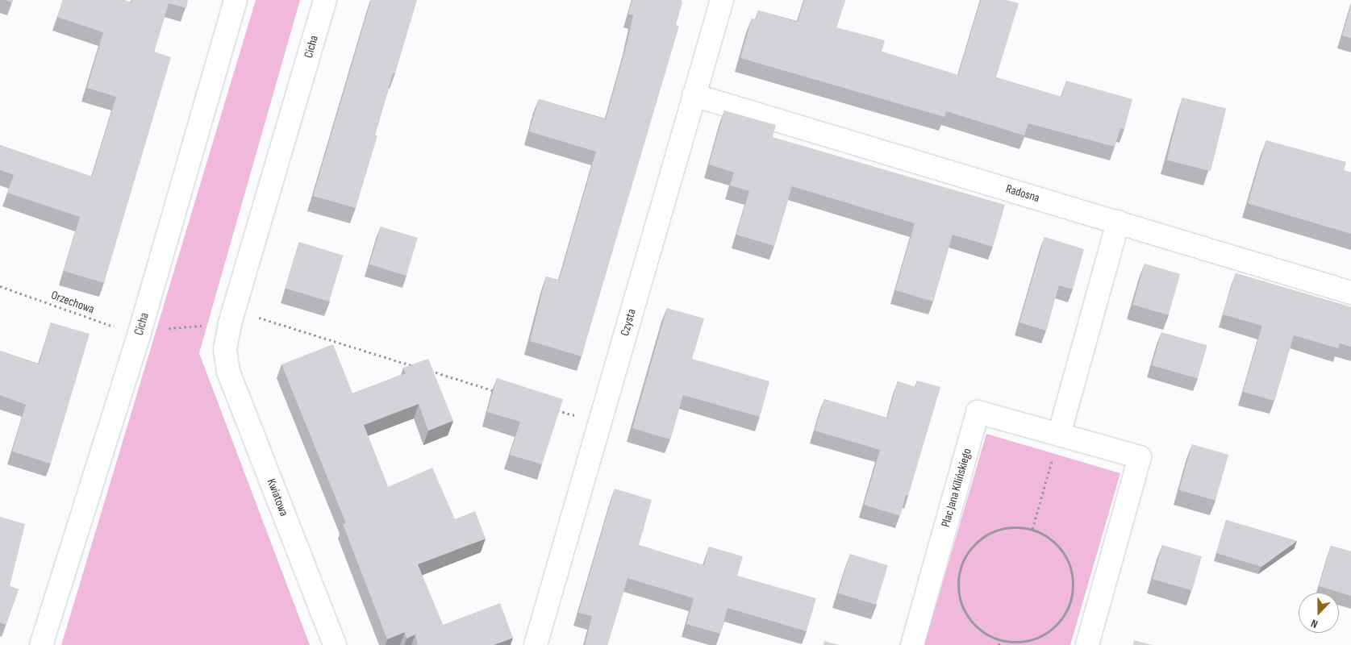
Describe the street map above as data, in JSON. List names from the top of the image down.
{
  "streets": {
    "street": [
      "Cicha",
      "Radosna",
      "Czysta",
      "Plac Jana Kilińskiego",
      "Kwiatowa"
    ],
    "path": ["Orzechowa"]
  },
  "crossings": [
    ["Cicha", "Orzechowa"],
    ["Cicha", "Kwiatowa"],
    ["Radosna", "Czysta"]
  ],
  "north": "bottom"
}
